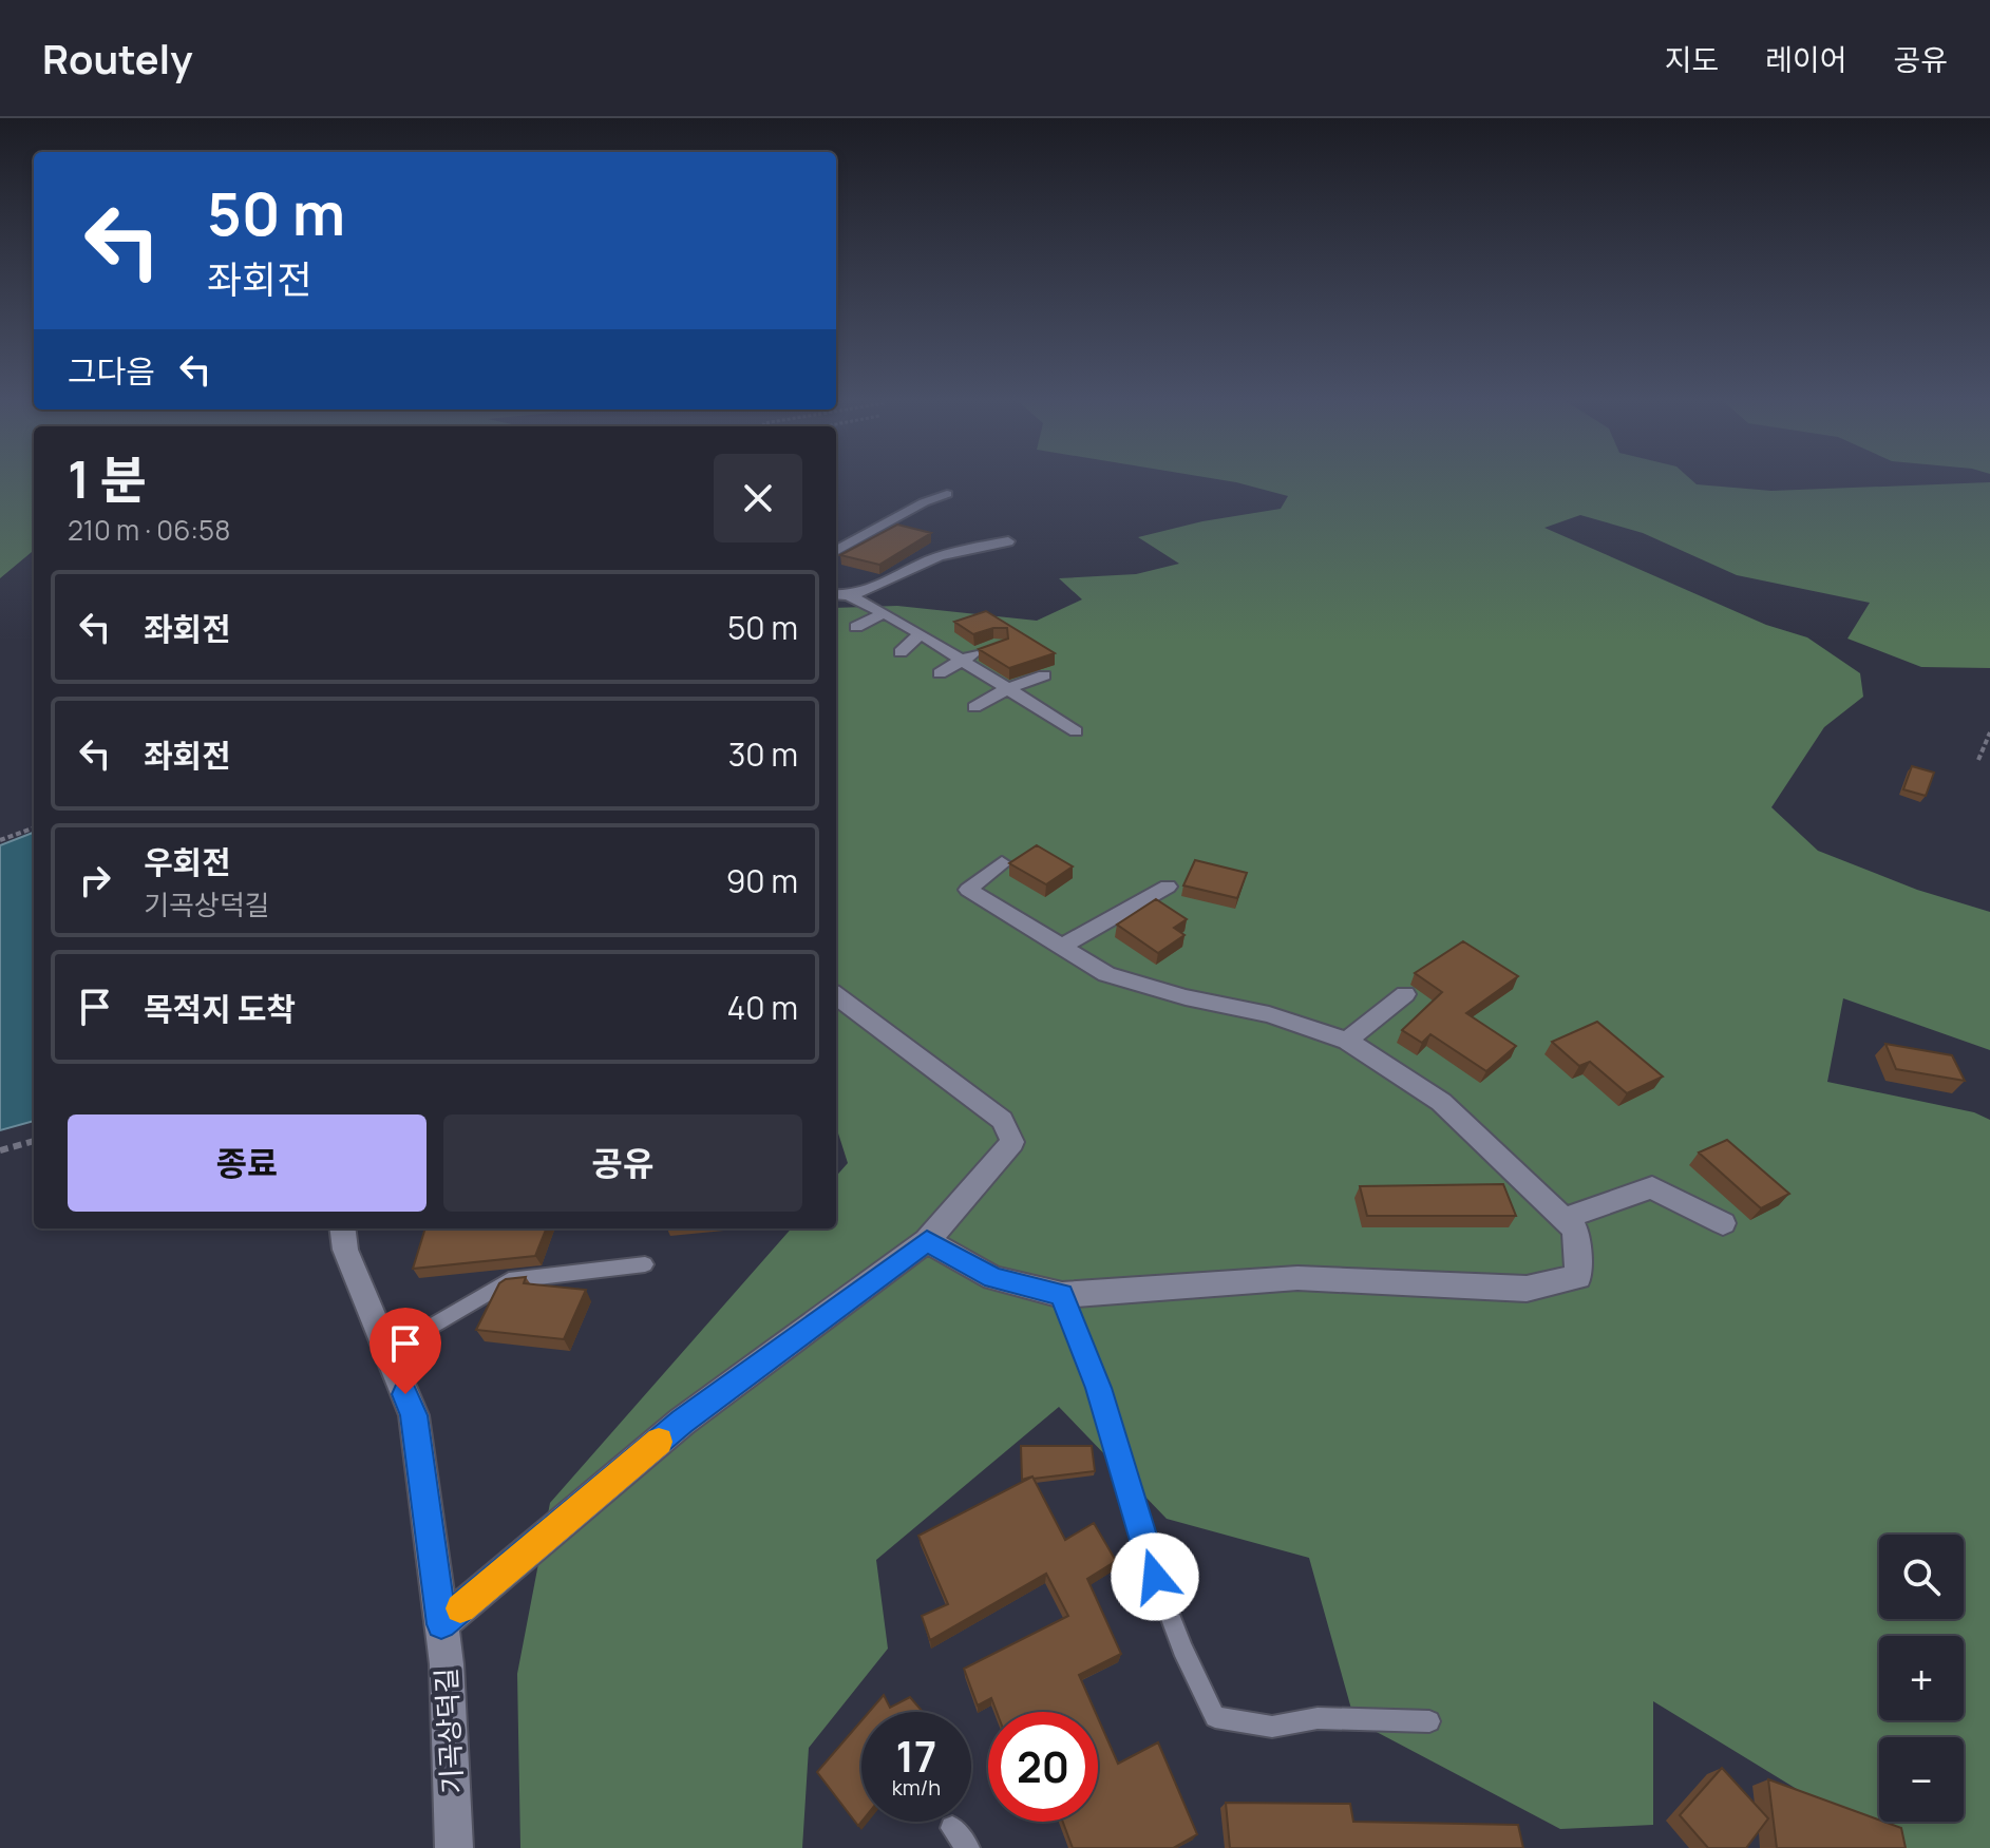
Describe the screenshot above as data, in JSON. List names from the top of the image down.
{
  "streets": {
    "street": ["기곡상덕길"]
  },
  "page": {
    "header": "Routely",
    "nav": ["지도", "레이어", "공유"],
    "turn": ["50 m", "좌회전"],
    "then": "그다음",
    "heading": ["1 분", "210 m · 06:58"],
    "list": [
      {
        "name": "좌회전",
        "value": "50 m"
      },
      {
        "name": "좌회전",
        "value": "30 m"
      },
      {
        "name": "우회전",
        "note": "기곡상덕길",
        "value": "90 m"
      },
      {
        "name": "목적지 도착",
        "value": "40 m"
      }
    ],
    "buttons": ["종료", "공유"],
    "map_buttons": ["+", "−"],
    "speed": "17 km/h",
    "limit": "20"
  }
}
